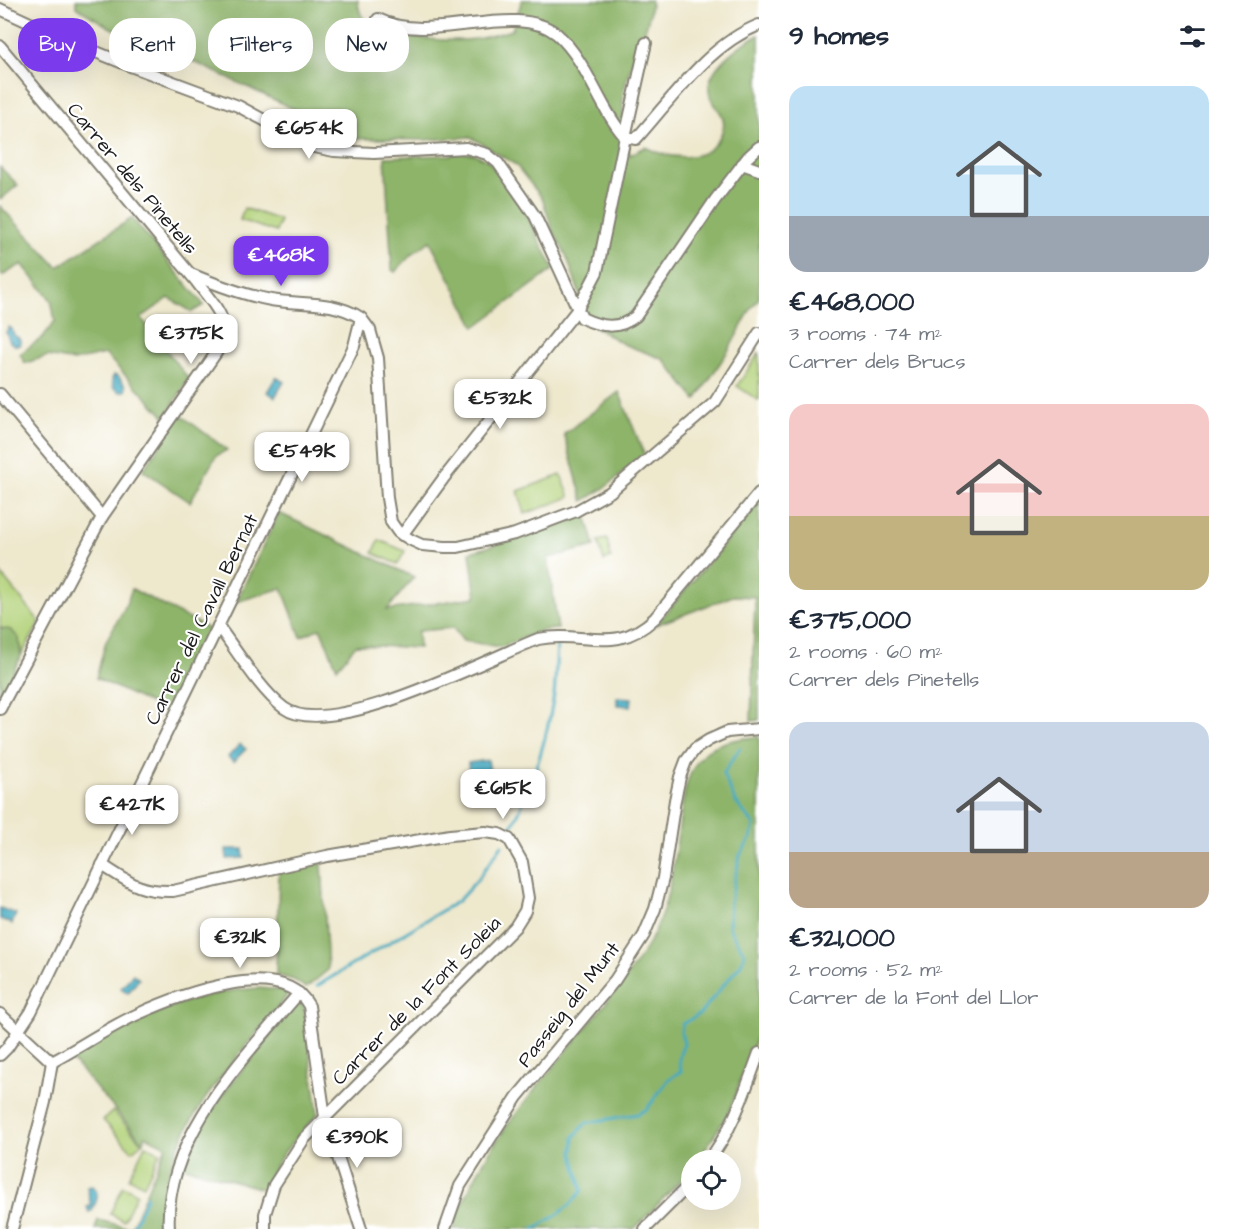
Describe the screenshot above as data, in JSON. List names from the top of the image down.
{
  "streets": {
    "street": [
      "Carrer dels Pinetells",
      "Carrer del Cavall Bernat",
      "Carrer de la Font Soleia",
      "Passeig del Munt"
    ]
  },
  "crossings": [
    ["Carrer del Cavall Bernat", "Carrer de la Font Soleia"]
  ],
  "page": {
    "heading": "9 homes",
    "chip": [
      "Buy",
      "Rent",
      "Filters",
      "New"
    ],
    "list": [
      {
        "name": "€468,000",
        "note": "3 rooms · 74 m² · Carrer dels Brucs"
      },
      {
        "name": "€375,000",
        "note": "2 rooms · 60 m² · Carrer dels Pinetells"
      },
      {
        "name": "€321,000",
        "note": "2 rooms · 52 m² · Carrer de la Font del Llor"
      }
    ],
    "price": [
      "€654K",
      "€468K",
      "€375K",
      "€532K",
      "€549K",
      "€615K",
      "€427K",
      "€321K",
      "€390K"
    ]
  }
}
